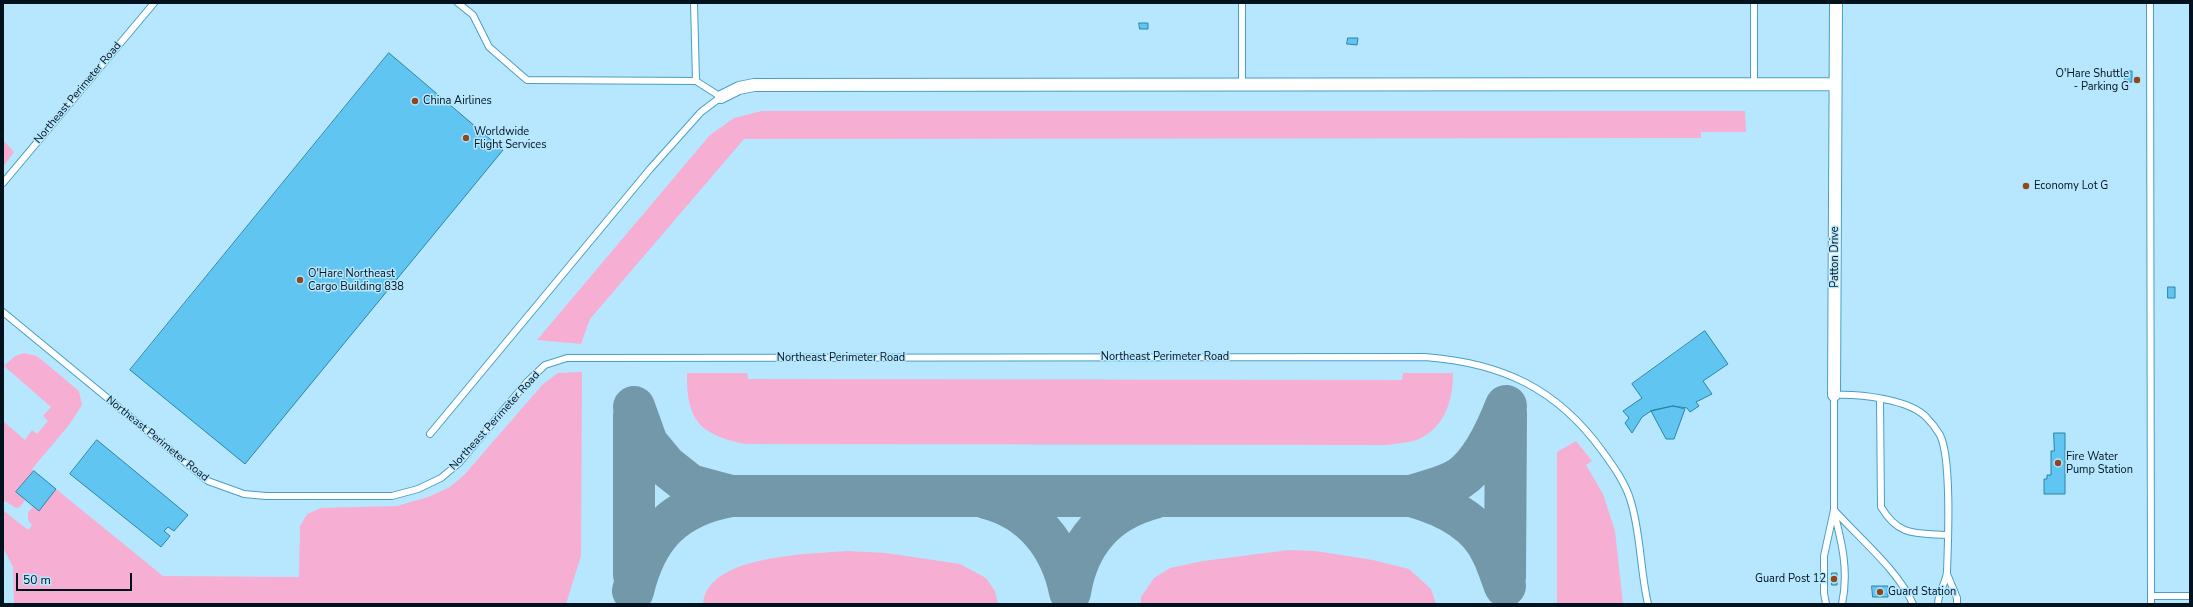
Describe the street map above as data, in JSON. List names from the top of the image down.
{
  "streets": {
    "street": ["Patton Drive"],
    "lane": ["Northeast Perimeter Road"]
  },
  "places": [
    "O'Hare Shuttle - Parking G",
    "China Airlines",
    "Worldwide Flight Services",
    "Economy Lot G",
    "O'Hare Northeast Cargo Building 838",
    "Fire Water Pump Station",
    "Guard Post 12",
    "Guard Station"
  ],
  "scale_bar": "50 m"
}
